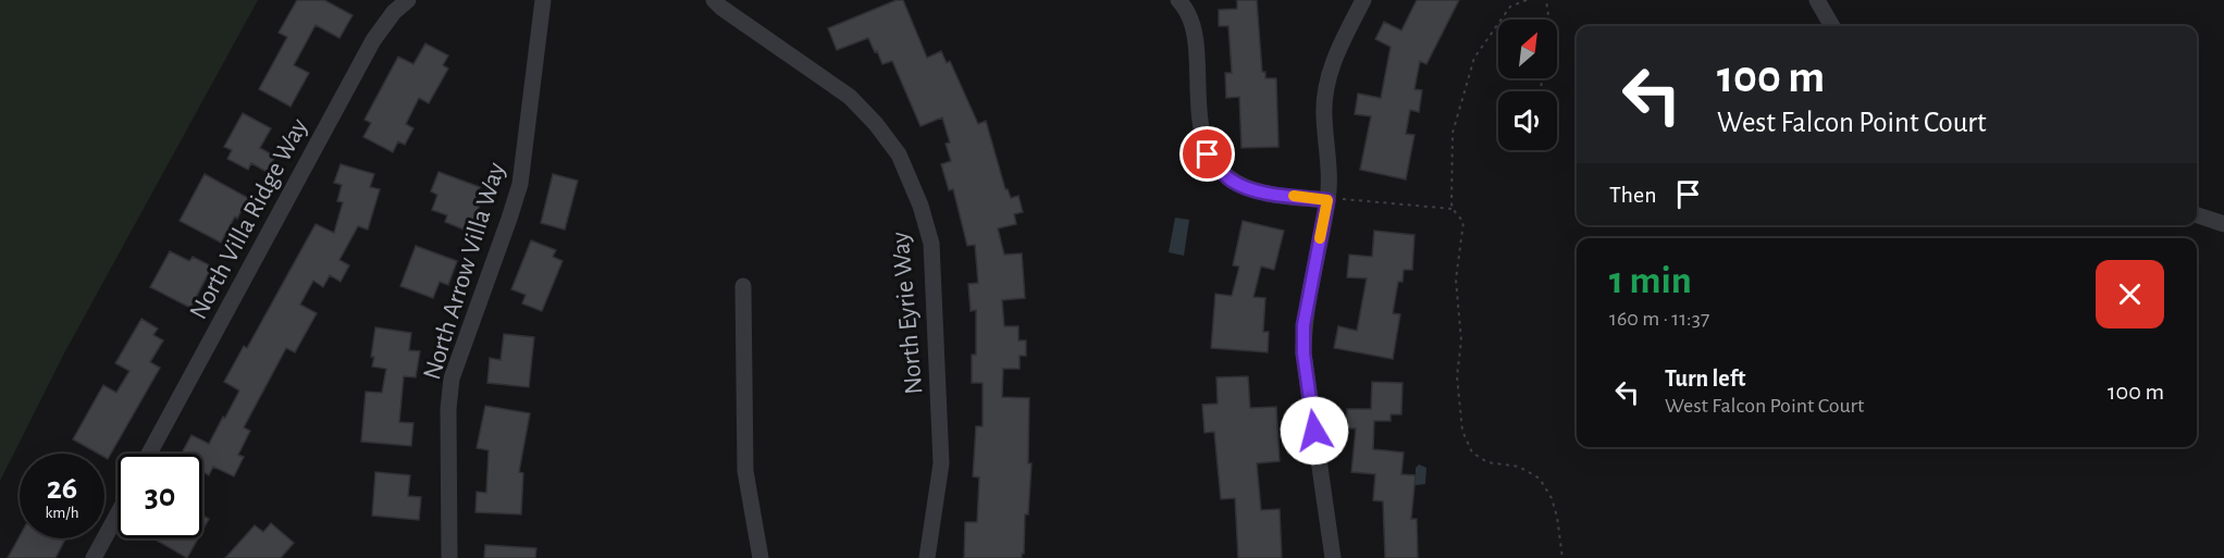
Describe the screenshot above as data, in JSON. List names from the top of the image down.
{
  "streets": {
    "street": ["North Villa Ridge Way", "North Arrow Villa Way", "North Eyrie Way"]
  },
  "north": "top right",
  "page": {
    "turn": ["100 m", "West Falcon Point Court"],
    "then": "Then",
    "heading": ["1 min", "160 m · 11:37"],
    "list": [
      {
        "name": "Turn left",
        "note": "West Falcon Point Court",
        "value": "100 m"
      }
    ],
    "speed": "26 km/h",
    "limit": "30"
  }
}
